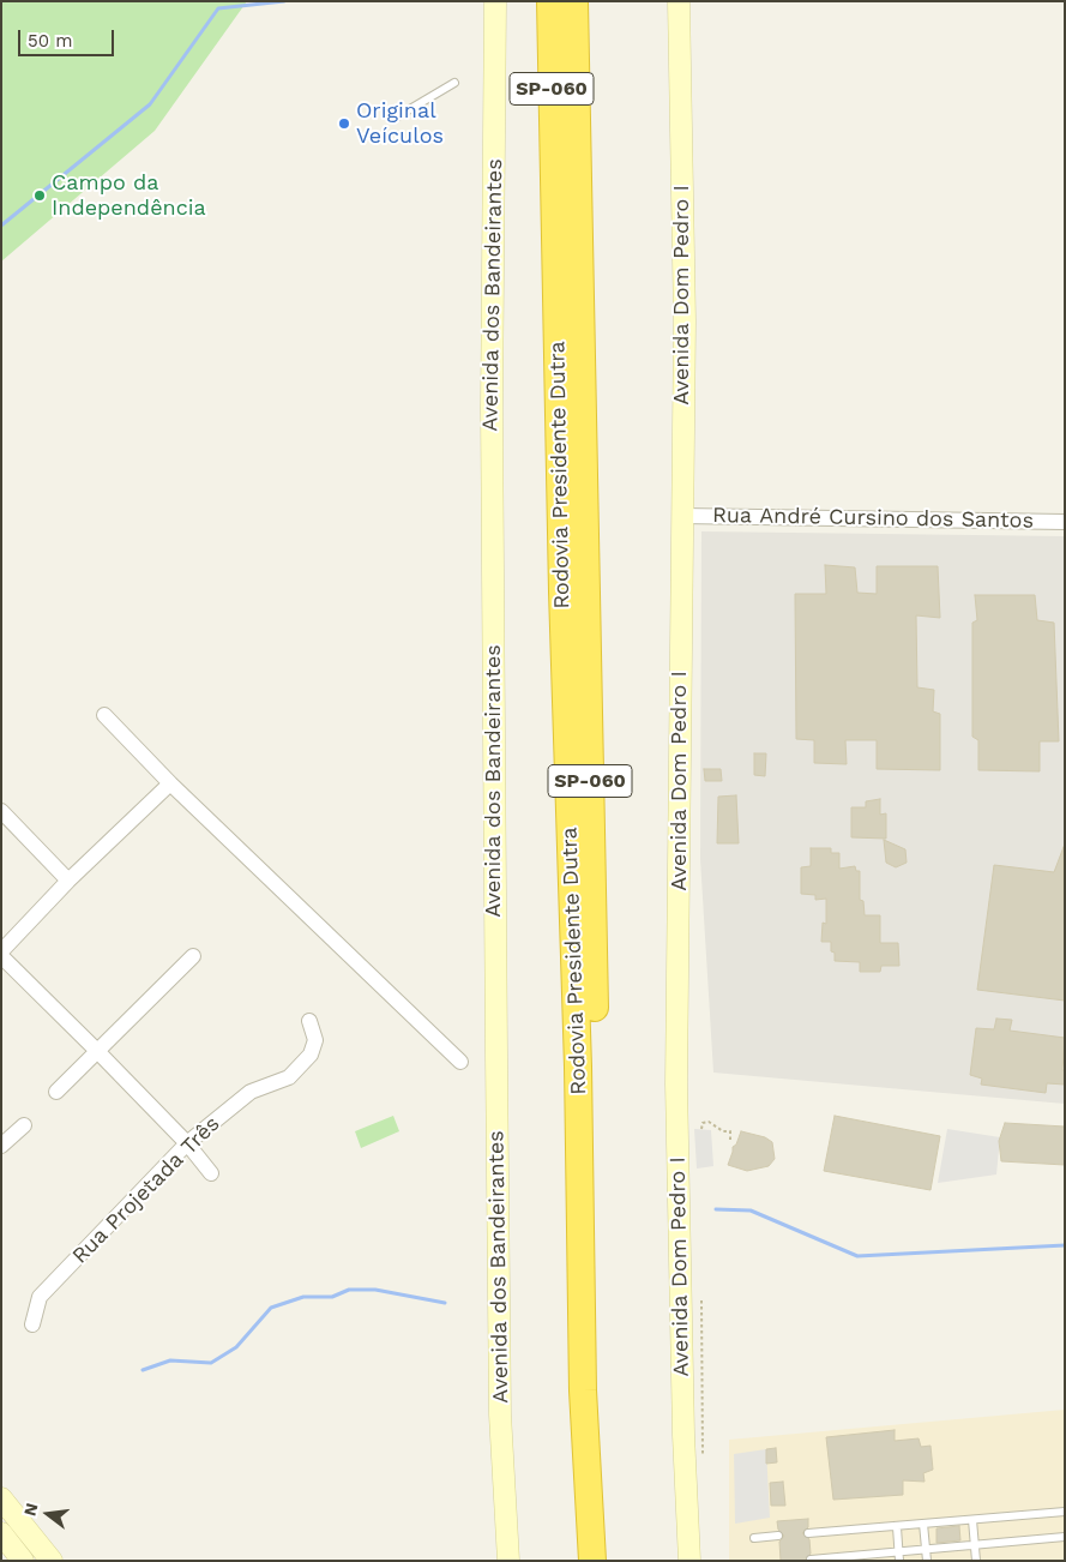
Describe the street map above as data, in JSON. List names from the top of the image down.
{
  "streets": {
    "highway": ["SP-060", "Rodovia Presidente Dutra"],
    "main road": ["Avenida dos Bandeirantes", "Avenida Dom Pedro I"],
    "street": ["Rua André Cursino dos Santos", "Rua Projetada Três"]
  },
  "crossings": [
    ["Avenida Dom Pedro I", "Rua André Cursino dos Santos"]
  ],
  "places": ["Original Veículos", "Campo da Independência"],
  "scale_bar": "50 m",
  "north": "left"
}
